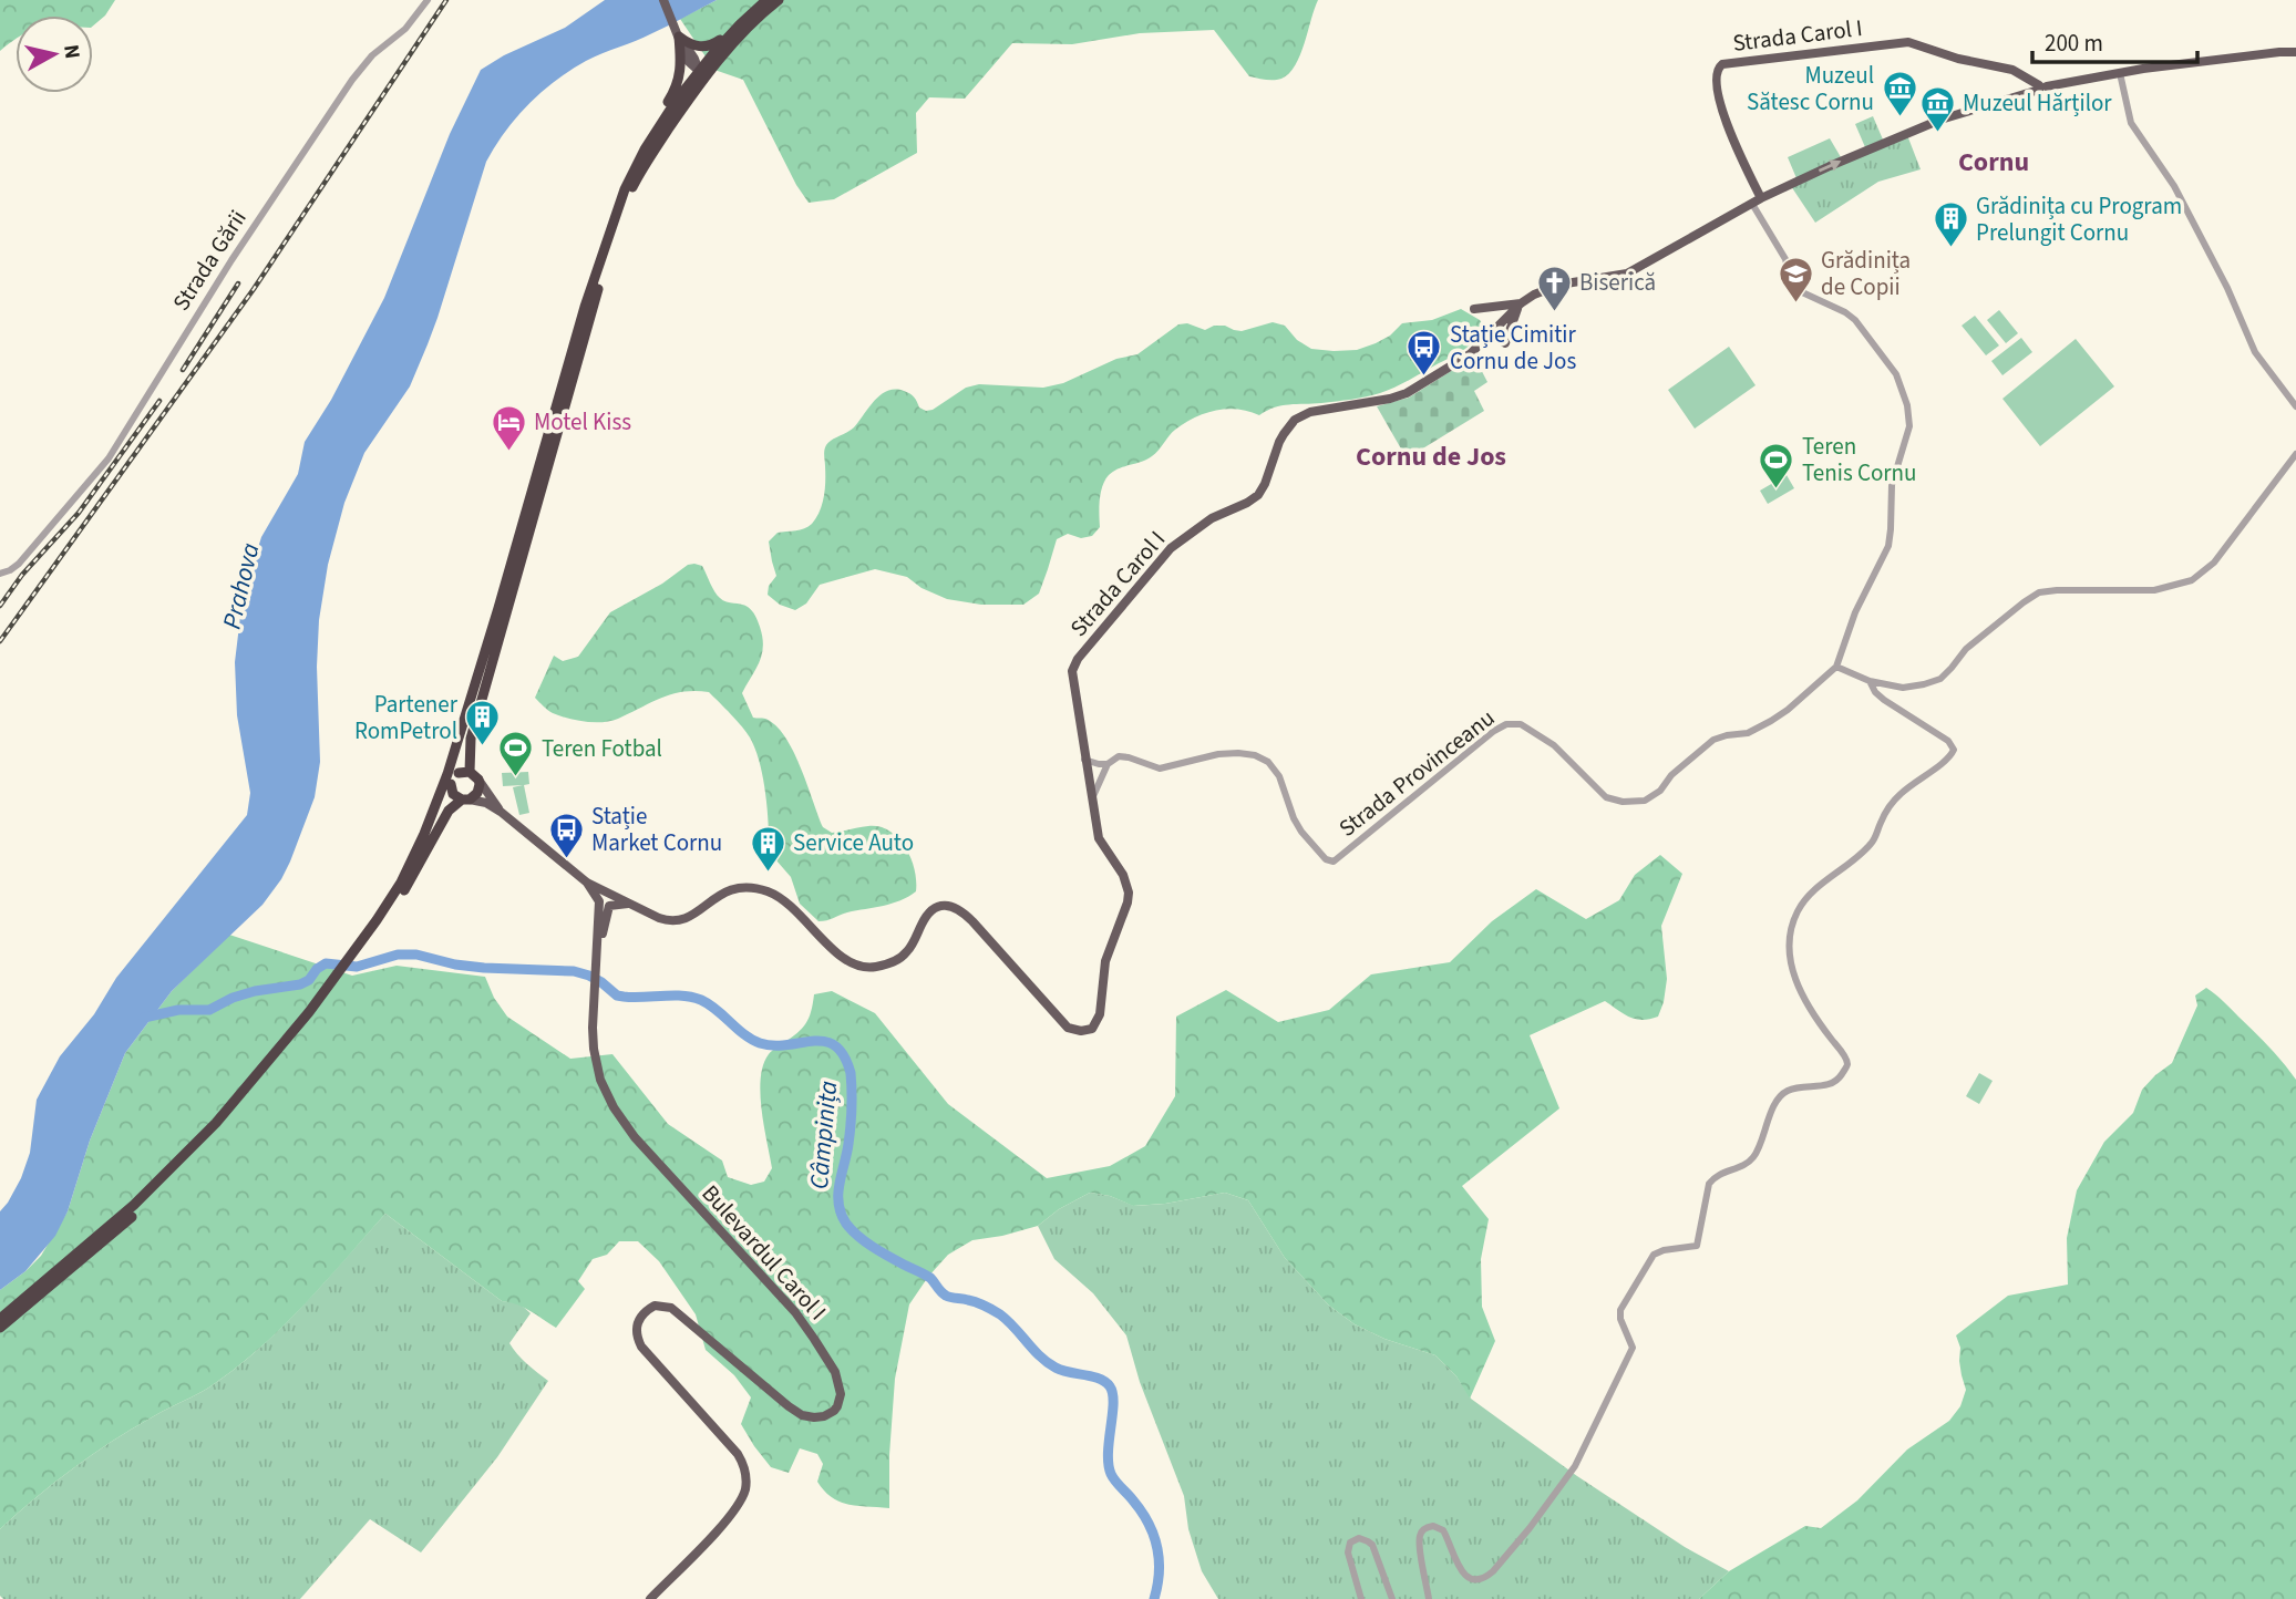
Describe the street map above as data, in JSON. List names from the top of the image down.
{
  "streets": {
    "main road": ["Strada Carol I", "Bulevardul Carol I"],
    "street": ["Strada Gării", "Strada Provinceanu"]
  },
  "crossings": [
    ["Strada Carol I", "Strada Provinceanu"]
  ],
  "districts": ["Cornu", "Cornu de Jos"],
  "water": ["Prahova", "Câmpinița"],
  "places": {
    "museum": ["Muzeul Sătesc Cornu", "Muzeul Hărților"],
    "building": ["Grădinița cu Program Prelungit Cornu", "Partener RomPetrol", "Service Auto"],
    "school or university": ["Grădinița de Copii"],
    "church": ["Biserică"],
    "bus stop": ["Stație Cimitir Cornu de Jos", "Stație Market Cornu"],
    "hotel": ["Motel Kiss"],
    "sports": ["Teren Tenis Cornu", "Teren Fotbal"]
  },
  "scale_bar": "200 m",
  "north": "right"
}
